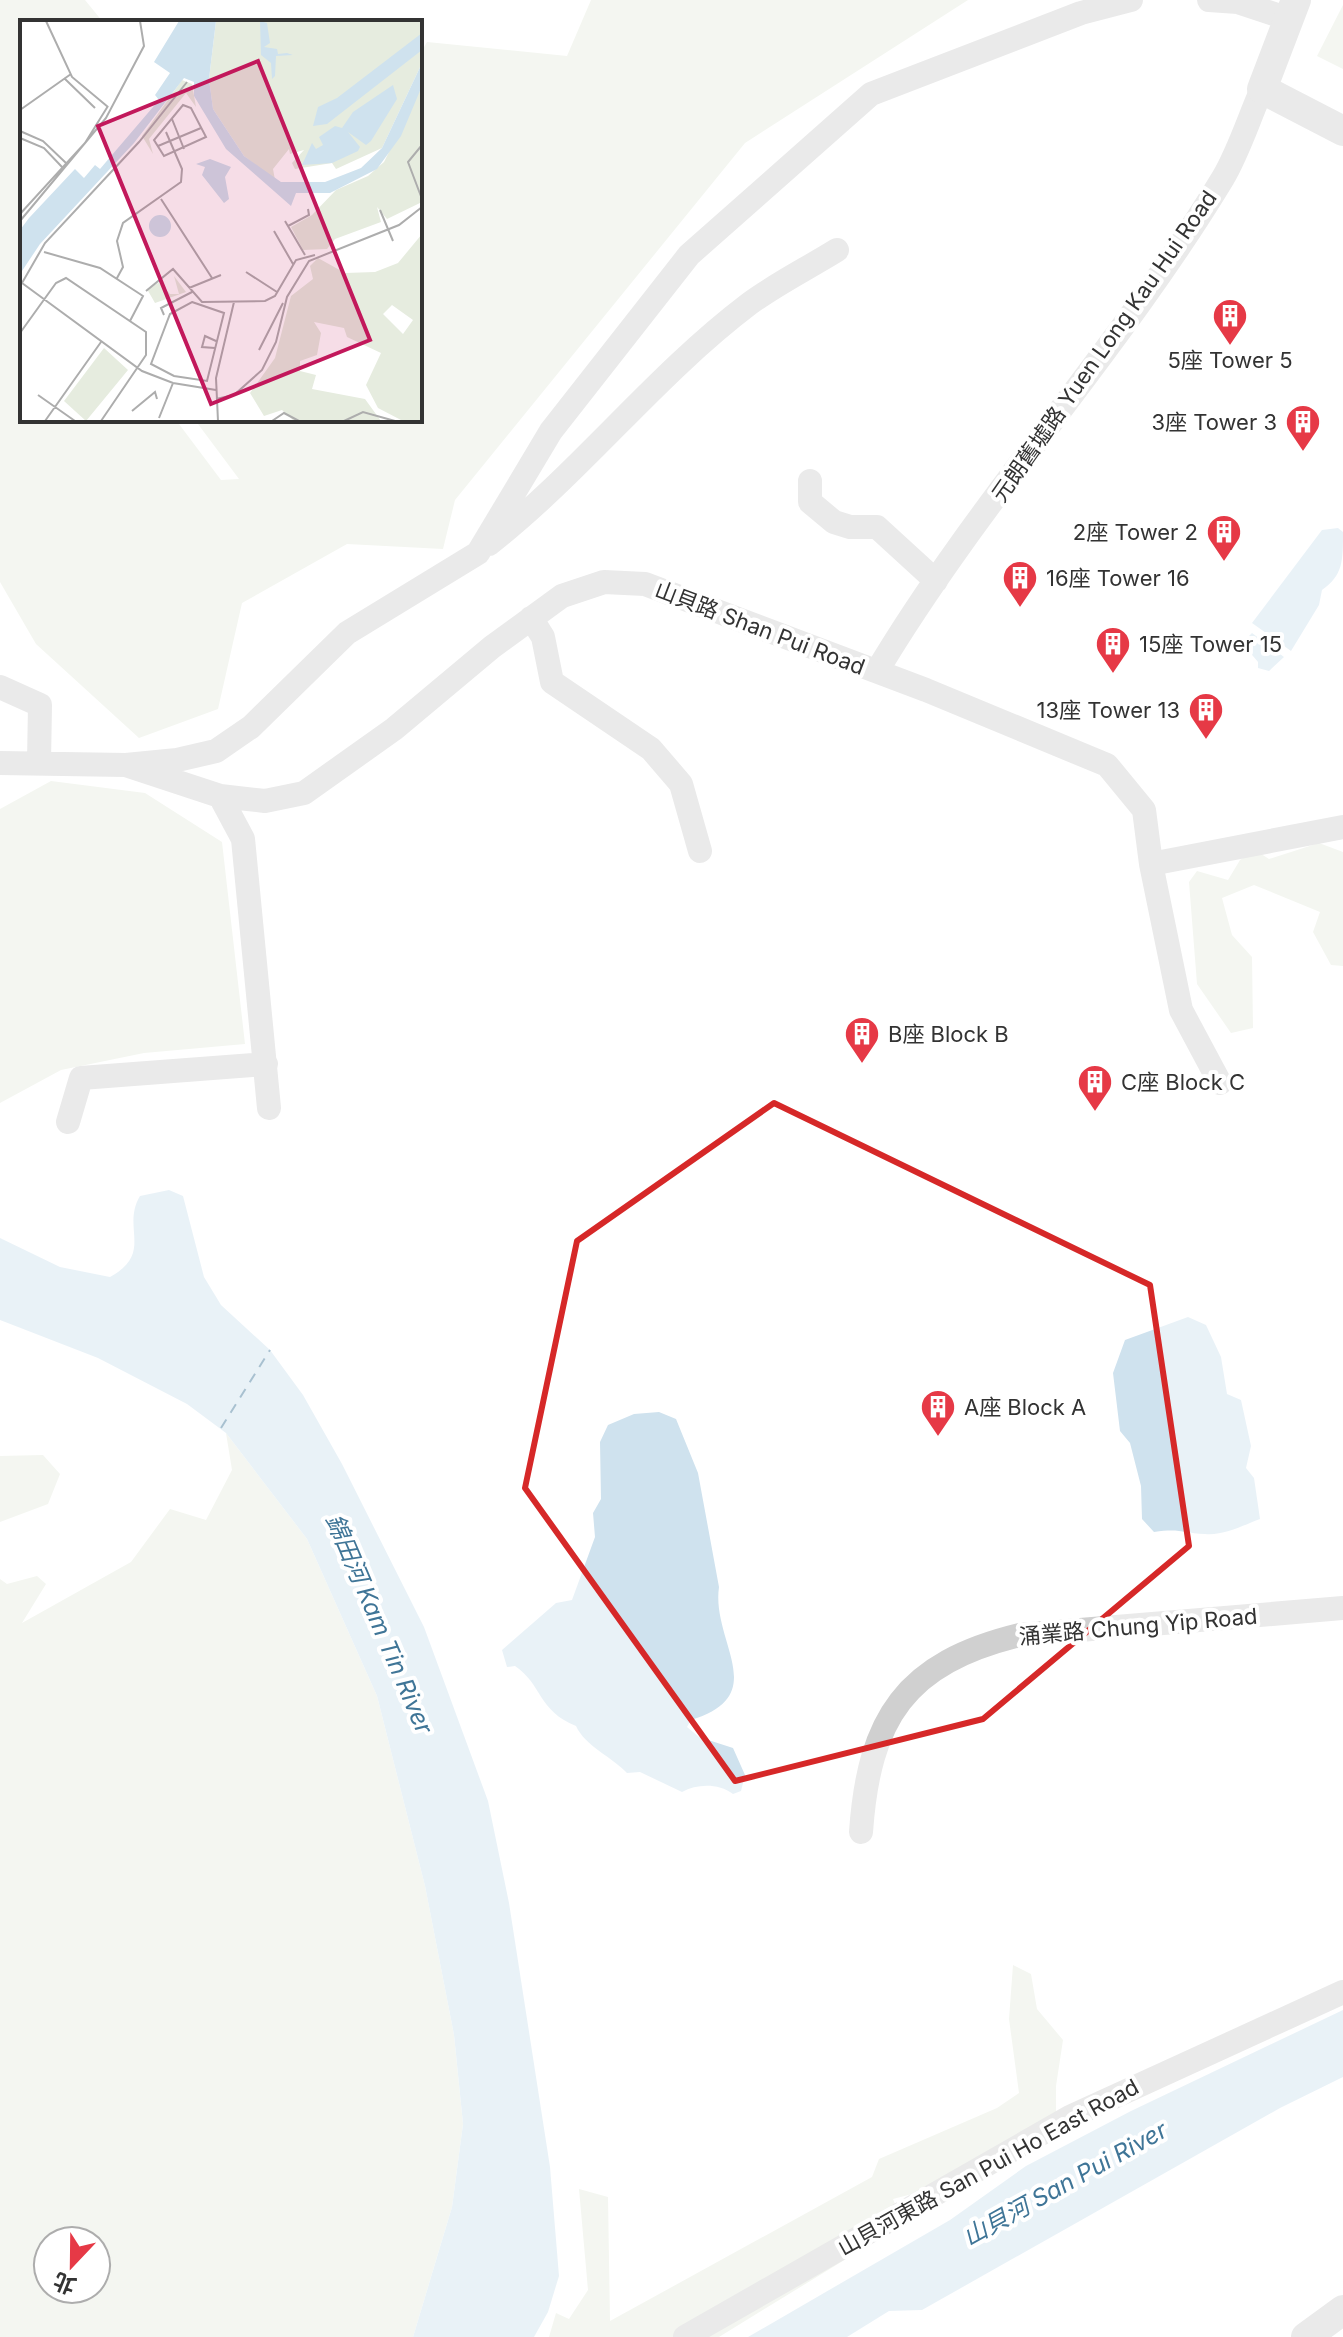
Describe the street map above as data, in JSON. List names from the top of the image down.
{
  "streets": {
    "street": [
      "元朗舊墟路 Yuen Long Kau Hui Road",
      "山貝路 Shan Pui Road",
      "涌業路 Chung Yip Road",
      "山貝河東路 San Pui Ho East Road"
    ]
  },
  "crossings": [
    ["元朗舊墟路 Yuen Long Kau Hui Road", "山貝路 Shan Pui Road"]
  ],
  "water": ["錦田河 Kam Tin River", "山貝河 San Pui River"],
  "places": {
    "building": [
      "5座 Tower 5",
      "3座 Tower 3",
      "2座 Tower 2",
      "16座 Tower 16",
      "15座 Tower 15",
      "13座 Tower 13",
      "B座 Block B",
      "C座 Block C",
      "A座 Block A"
    ]
  },
  "north": "bottom"
}
